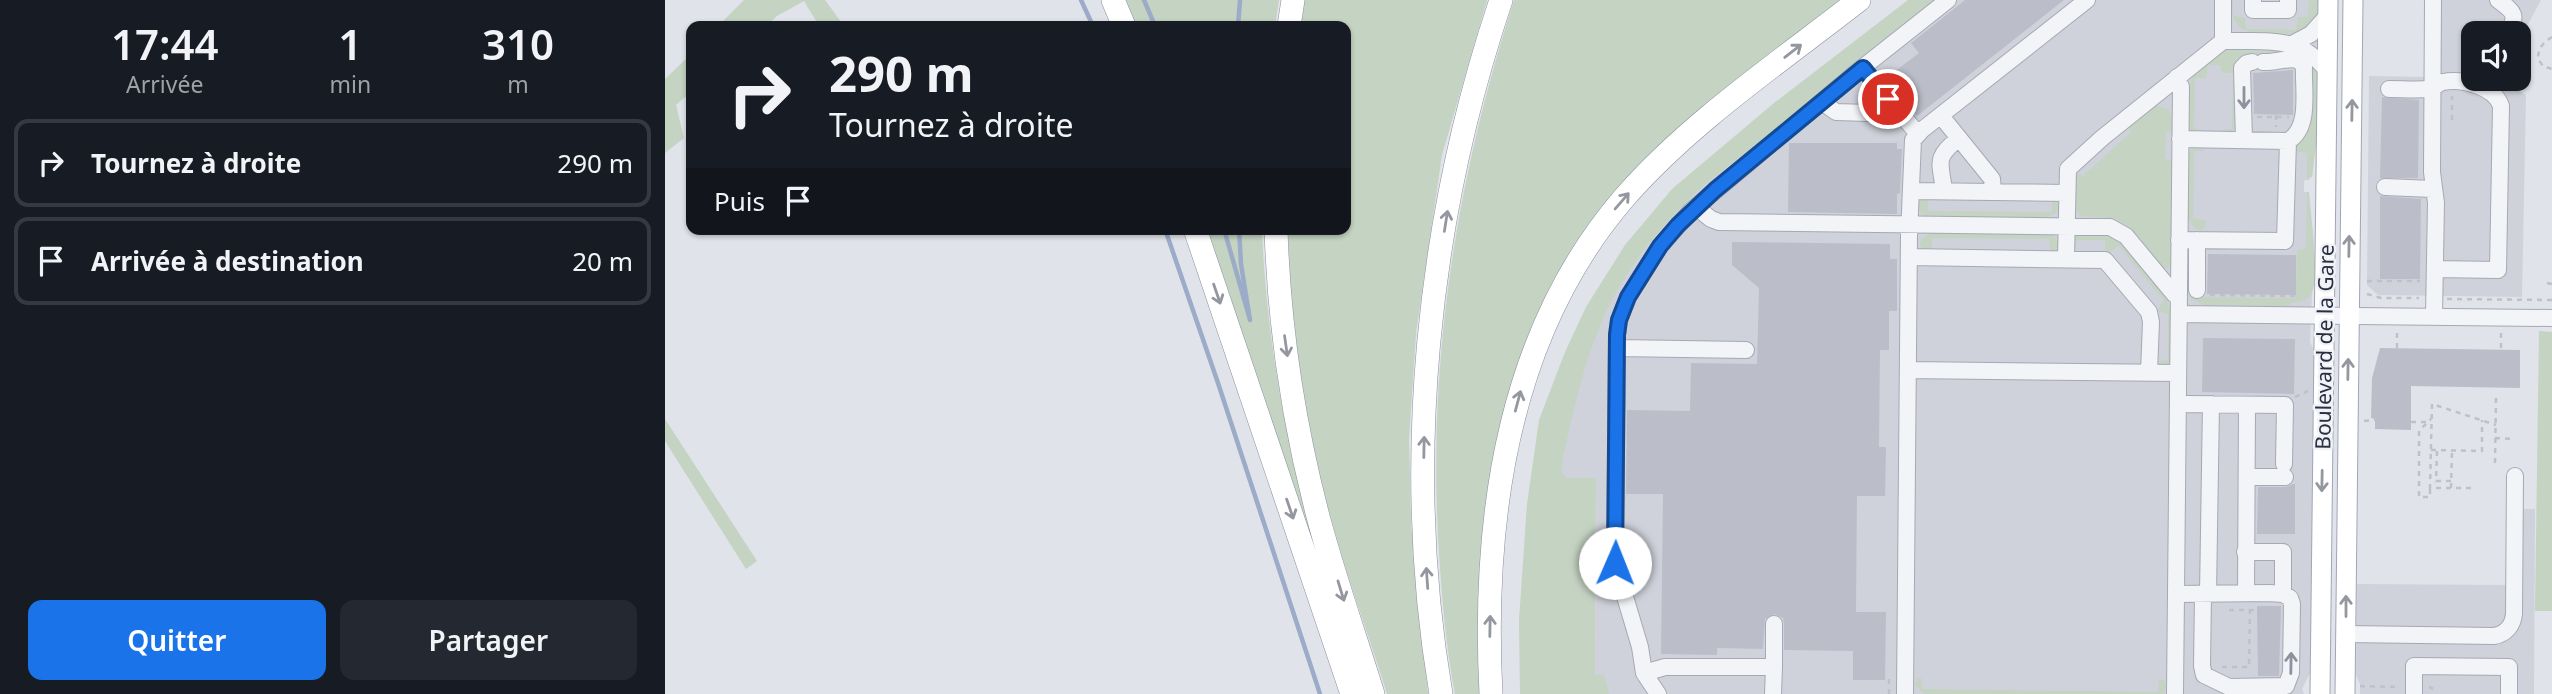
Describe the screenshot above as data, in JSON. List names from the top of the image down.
{
  "streets": {
    "main road": ["Boulevard de la Gare"]
  },
  "page": {
    "eta": [
      "17:44",
      "Arrivée",
      "1",
      "min",
      "310",
      "m"
    ],
    "turn": ["290 m", "Tournez à droite"],
    "list": [
      {
        "name": "Tournez à droite",
        "value": "290 m"
      },
      {
        "name": "Arrivée à destination",
        "value": "20 m"
      }
    ],
    "then": "Puis",
    "buttons": ["Quitter", "Partager"]
  }
}
